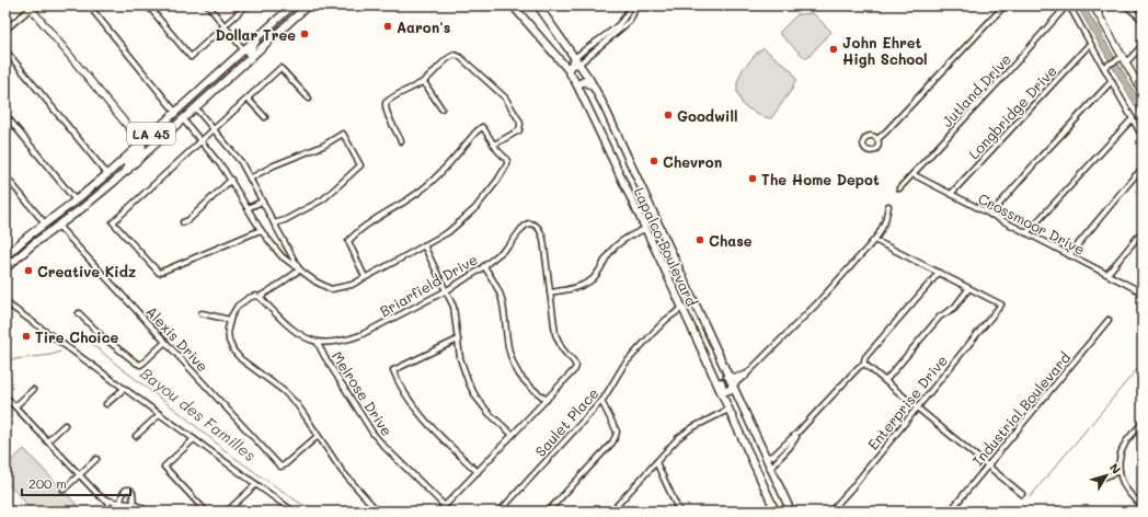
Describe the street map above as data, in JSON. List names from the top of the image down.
{
  "streets": {
    "main road": ["LA 45", "Lapalco Boulevard"],
    "street": [
      "Jutland Drive",
      "Longbridge Drive",
      "Crossmoor Drive",
      "Briarfield Drive",
      "Alexis Drive",
      "Melrose Drive",
      "Enterprise Drive",
      "Industrial Boulevard",
      "Saulet Place"
    ]
  },
  "crossings": [
    ["Jutland Drive", "Crossmoor Drive"],
    ["Longbridge Drive", "Crossmoor Drive"],
    ["LA 45", "Alexis Drive"],
    ["Lapalco Boulevard", "Saulet Place"],
    ["Briarfield Drive", "Melrose Drive"]
  ],
  "water": ["Bayou des Familles"],
  "places": [
    "Aaron's",
    "Dollar Tree",
    "John Ehret High School",
    "Goodwill",
    "Chevron",
    "The Home Depot",
    "Chase",
    "Creative Kidz",
    "Tire Choice"
  ],
  "scale_bar": "200 m",
  "north": "top right"
}
